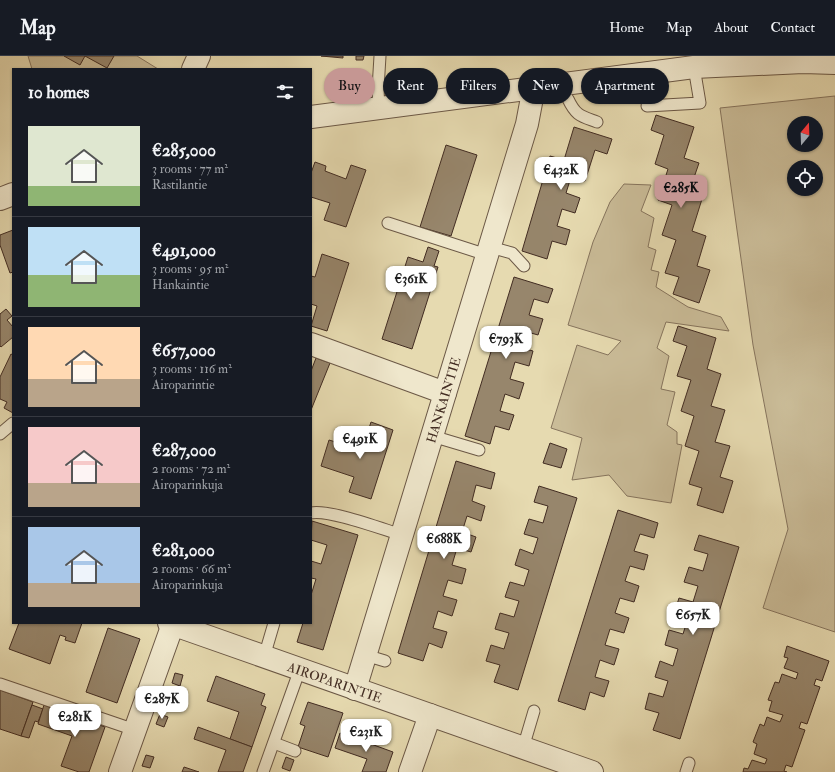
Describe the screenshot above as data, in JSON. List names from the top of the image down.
{
  "streets": {
    "street": ["HANKAINTIE", "AIROPARINTIE"]
  },
  "crossings": [
    ["HANKAINTIE", "AIROPARINTIE"]
  ],
  "north": "top",
  "page": {
    "header": "Map",
    "nav": [
      "Home",
      "Map",
      "About",
      "Contact"
    ],
    "chip": [
      "Buy",
      "Rent",
      "Filters",
      "New",
      "Apartment"
    ],
    "heading": "10 homes",
    "list": [
      {
        "name": "€285,000",
        "note": "3 rooms · 77 m² · Rastilantie"
      },
      {
        "name": "€491,000",
        "note": "3 rooms · 95 m² · Hankaintie"
      },
      {
        "name": "€657,000",
        "note": "3 rooms · 116 m² · Airoparintie"
      },
      {
        "name": "€287,000",
        "note": "2 rooms · 72 m² · Airoparinkuja"
      },
      {
        "name": "€281,000",
        "note": "2 rooms · 66 m² · Airoparinkuja"
      }
    ],
    "price": [
      "€432K",
      "€285K",
      "€361K",
      "€793K",
      "€491K",
      "€688K",
      "€657K",
      "€287K",
      "€281K",
      "€231K"
    ]
  }
}
